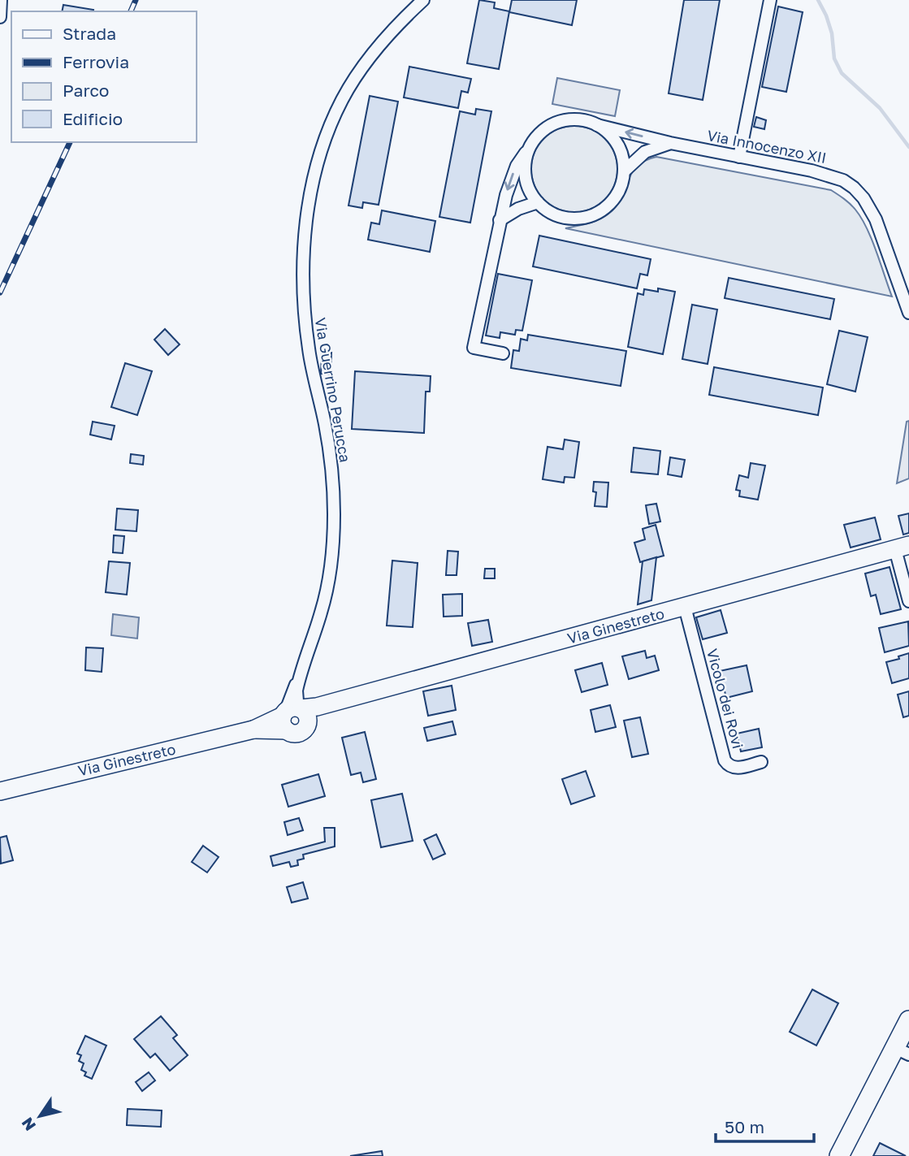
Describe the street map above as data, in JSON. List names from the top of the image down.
{
  "streets": {
    "street": [
      "Via Innocenzo XII",
      "Via Guerrino Perucca",
      "Via Ginestreto",
      "Vicolo dei Rovi"
    ]
  },
  "crossings": [
    ["Via Guerrino Perucca", "Via Ginestreto"],
    ["Via Ginestreto", "Vicolo dei Rovi"]
  ],
  "legend": [
    "Strada",
    "Ferrovia",
    "Parco",
    "Edificio"
  ],
  "scale_bar": "50 m",
  "north": "bottom left"
}
